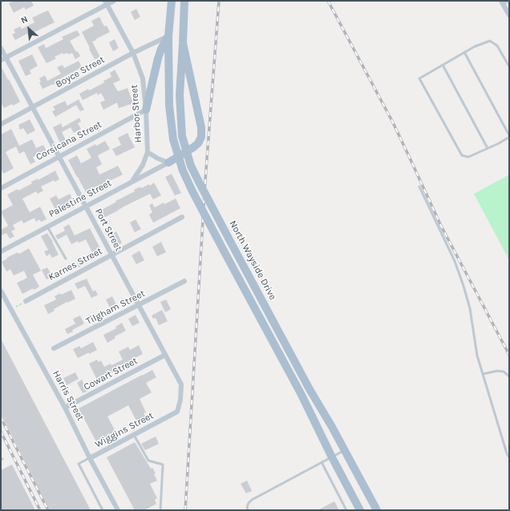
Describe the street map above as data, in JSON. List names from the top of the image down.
{
  "streets": {
    "main road": ["North Wayside Drive"],
    "street": [
      "Boyce Street",
      "Harbor Street",
      "Corsicana Street",
      "Palestine Street",
      "Port Street",
      "Karnes Street",
      "Tilgham Street",
      "Cowart Street",
      "Harris Street",
      "Wiggins Street"
    ]
  },
  "crossings": [
    ["Boyce Street", "Harbor Street"],
    ["Boyce Street", "Port Street"],
    ["Harbor Street", "Corsicana Street"],
    ["Harbor Street", "Palestine Street"],
    ["Corsicana Street", "Port Street"],
    ["Palestine Street", "Port Street"],
    ["Port Street", "Karnes Street"],
    ["Port Street", "Tilgham Street"],
    ["Port Street", "Cowart Street"],
    ["Port Street", "Wiggins Street"],
    ["Cowart Street", "Harris Street"],
    ["Harris Street", "Wiggins Street"]
  ],
  "north": "top left"
}
